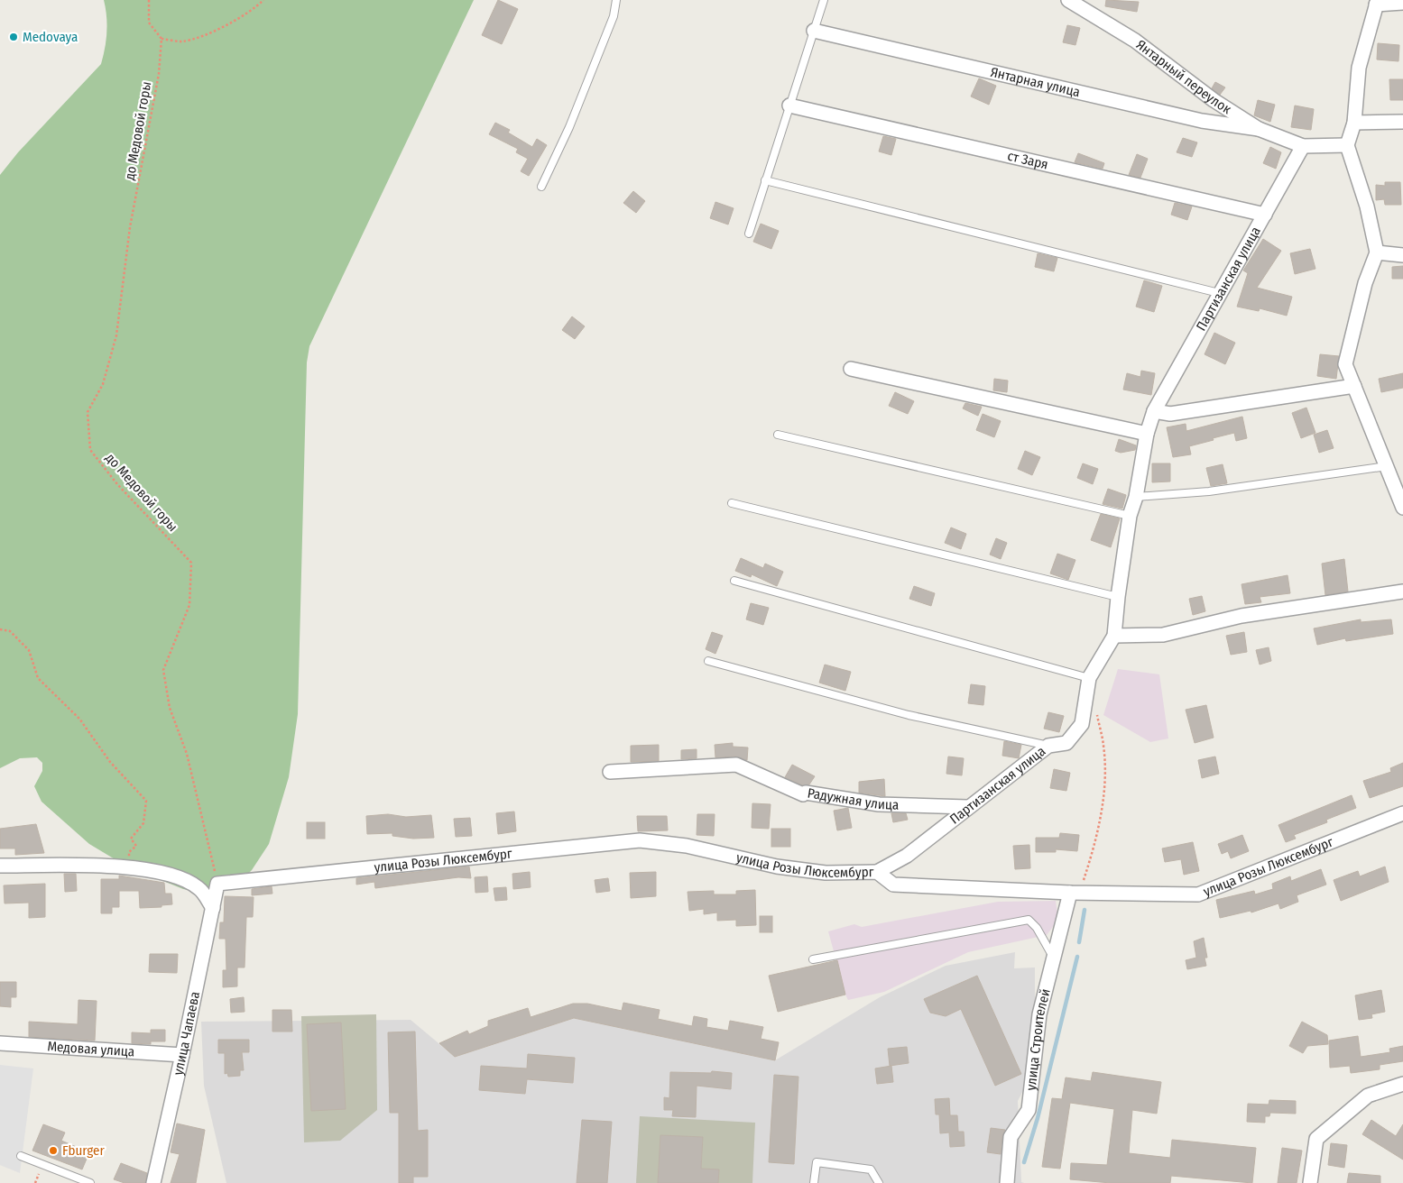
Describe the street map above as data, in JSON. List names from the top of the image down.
{
  "streets": {
    "street": [
      "Янтарный переулок",
      "Янтарная улица",
      "ст Заря",
      "Партизанская улица",
      "Радужная улица",
      "улица Розы Люксембург",
      "улица Чапаева",
      "улица Строителей",
      "Медовая улица"
    ],
    "path": ["до Медовой горы"]
  },
  "crossings": [
    ["Янтарный переулок", "Янтарная улица"],
    ["Янтарный переулок", "Партизанская улица"],
    ["до Медовой горы", "улица Розы Люксембург"],
    ["до Медовой горы", "улица Чапаева"],
    ["ст Заря", "Партизанская улица"],
    ["Партизанская улица", "Радужная улица"],
    ["Партизанская улица", "улица Розы Люксембург"],
    ["улица Розы Люксембург", "улица Чапаева"],
    ["улица Розы Люксембург", "улица Строителей"],
    ["улица Чапаева", "Медовая улица"]
  ],
  "places": ["Medovaya", "Fburger"]
}
